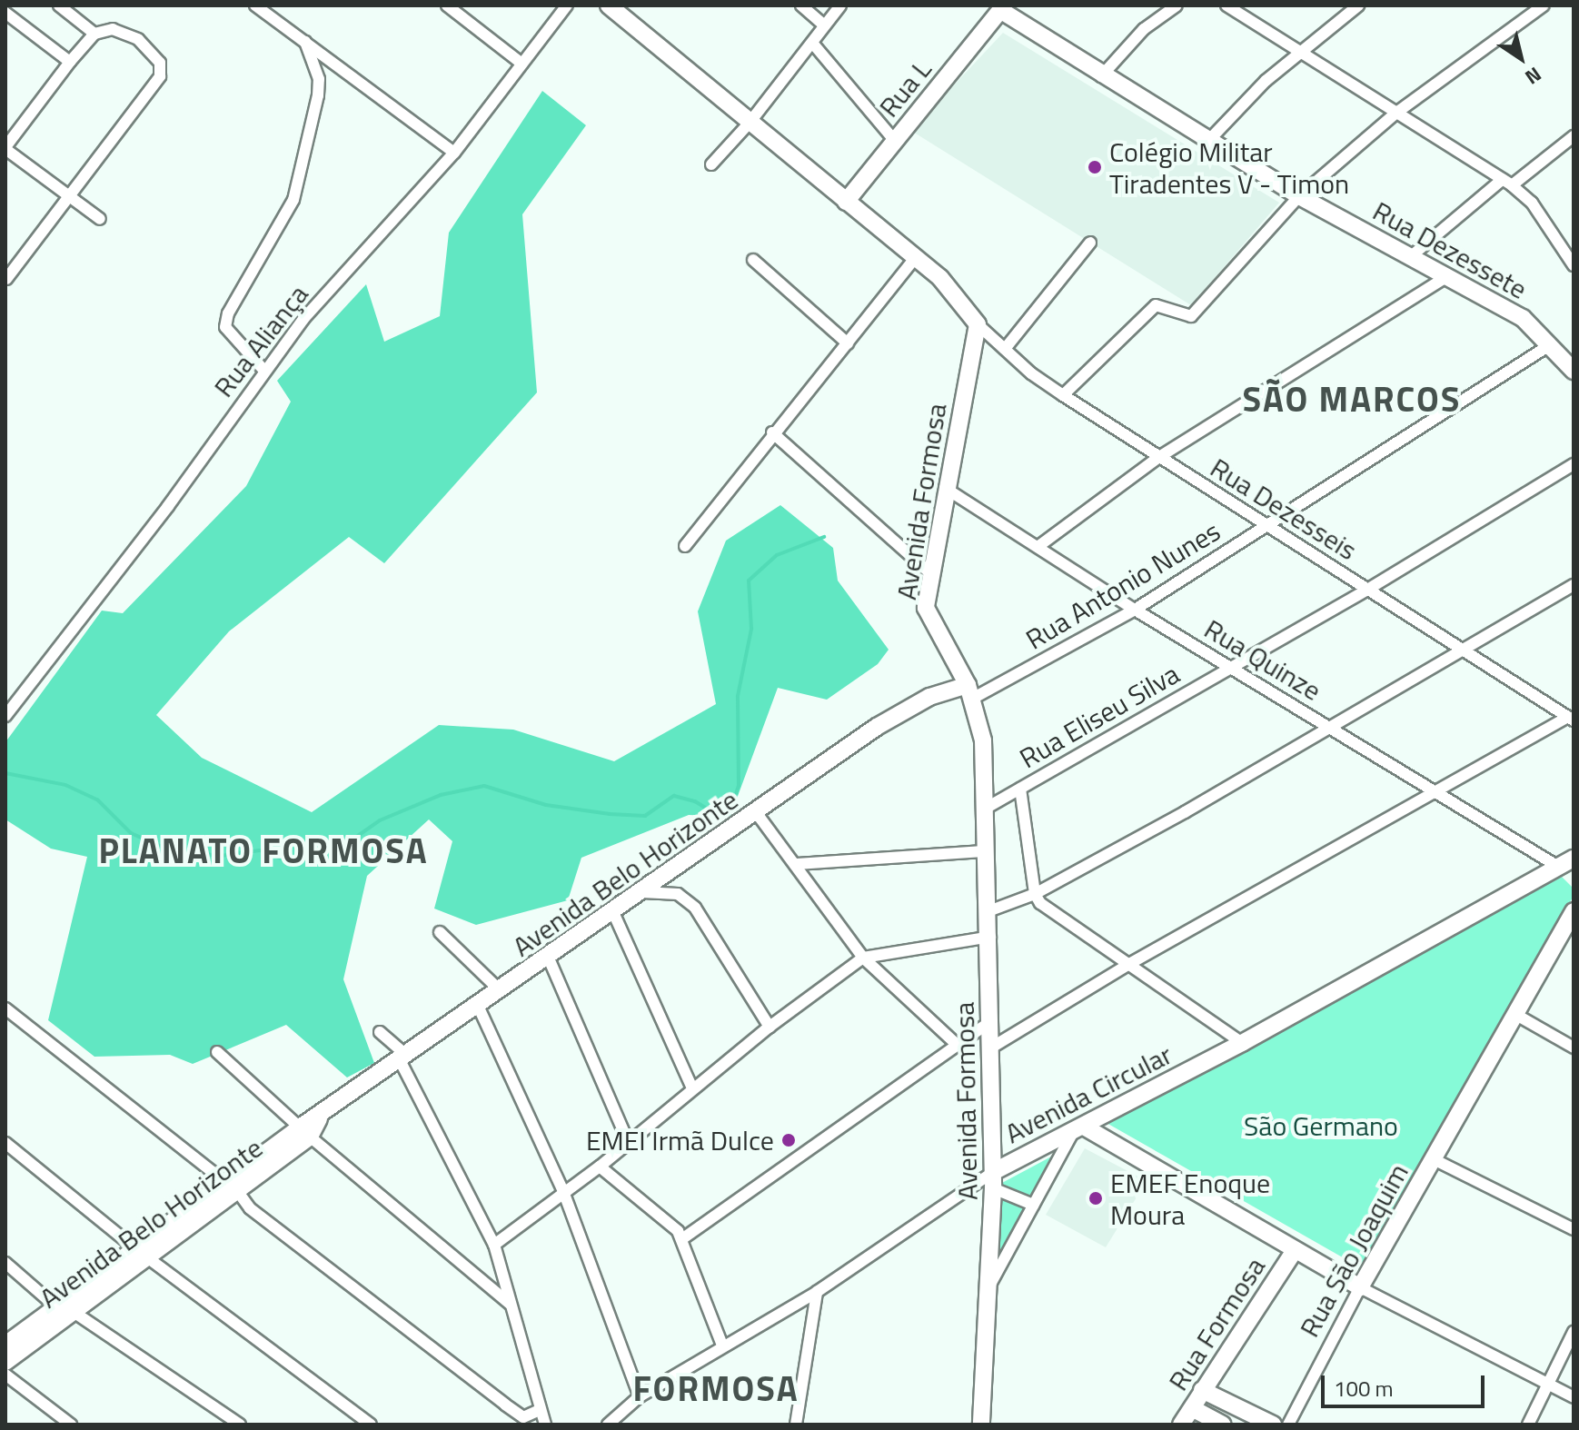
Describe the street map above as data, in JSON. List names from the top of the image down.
{
  "streets": {
    "main road": [
      "Rua L",
      "Rua Dezessete",
      "Avenida Formosa",
      "Avenida Belo Horizonte",
      "Avenida Circular",
      "Rua São Joaquim",
      "Rua Formosa"
    ],
    "street": [
      "Rua Aliança",
      "Rua Dezesseis",
      "Rua Antonio Nunes",
      "Rua Quinze",
      "Rua Eliseu Silva"
    ]
  },
  "crossings": [
    ["Rua L", "Rua Dezessete"],
    ["Rua Dezessete", "Rua Antonio Nunes"],
    ["Avenida Formosa", "Rua Dezesseis"],
    ["Avenida Formosa", "Rua Antonio Nunes"],
    ["Avenida Formosa", "Rua Quinze"],
    ["Avenida Formosa", "Rua Eliseu Silva"],
    ["Avenida Formosa", "Avenida Belo Horizonte"],
    ["Avenida Formosa", "Avenida Circular"],
    ["Rua Dezesseis", "Rua Antonio Nunes"],
    ["Rua Dezesseis", "Rua Eliseu Silva"],
    ["Rua Antonio Nunes", "Rua Quinze"],
    ["Rua Antonio Nunes", "Avenida Belo Horizonte"],
    ["Rua Quinze", "Rua Eliseu Silva"],
    ["Rua Quinze", "Avenida Circular"]
  ],
  "districts": ["SÃO MARCOS", "PLANATO FORMOSA", "FORMOSA"],
  "parks": ["São Germano"],
  "places": ["Colégio Militar Tiradentes V - Timon", "EMEI Irmã Dulce", "EMEF Enoque Moura"],
  "scale_bar": "100 m",
  "north": "bottom right"
}
